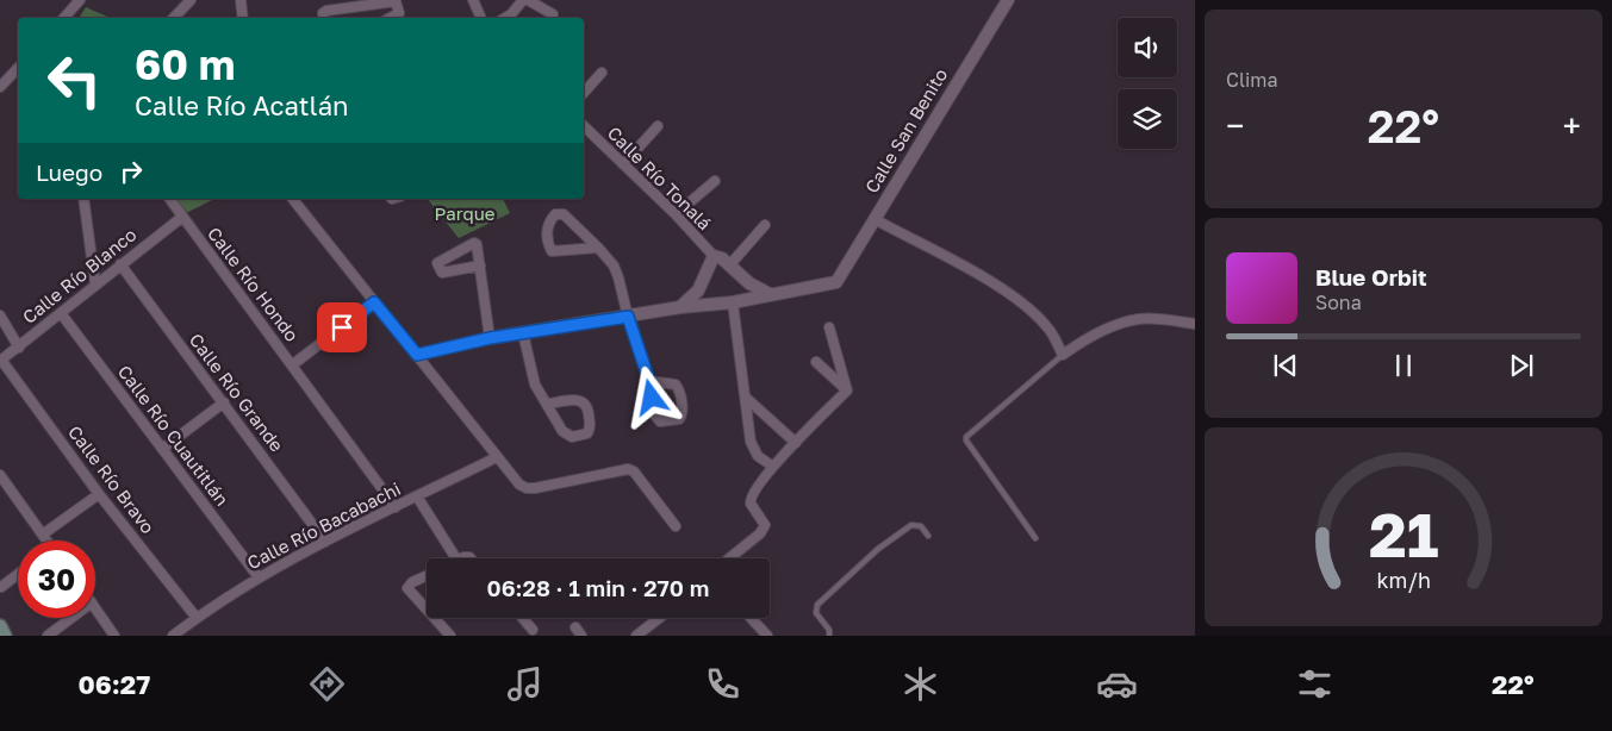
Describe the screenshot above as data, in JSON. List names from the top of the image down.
{
  "streets": {
    "street": [
      "Calle San Benito",
      "Calle Río Tonalá",
      "Calle Río Blanco",
      "Calle Río Hondo",
      "Calle Río Grande",
      "Calle Río Cuautitlán",
      "Calle Río Bravo",
      "Calle Río Bacabachi"
    ]
  },
  "crossings": [
    ["Calle Río Blanco", "Calle Río Hondo"],
    ["Calle Río Blanco", "Calle Río Grande"],
    ["Calle Río Blanco", "Calle Río Cuautitlán"],
    ["Calle Río Blanco", "Calle Río Bravo"],
    ["Calle Río Hondo", "Calle Río Bacabachi"],
    ["Calle Río Grande", "Calle Río Bacabachi"],
    ["Calle Río Cuautitlán", "Calle Río Bacabachi"],
    ["Calle Río Bravo", "Calle Río Bacabachi"]
  ],
  "parks": ["Parque"],
  "page": {
    "tile": "Clima",
    "turn": ["60 m", "Calle Río Acatlán"],
    "heat": ["−", "22°", "+"],
    "then": "Luego",
    "song": ["Blue Orbit", "Sona"],
    "limit": "30",
    "trip": "06:28 · 1 min · 270 m",
    "tabs": ["06:27", "22°"],
    "gauge": ["21", "km/h"]
  }
}
